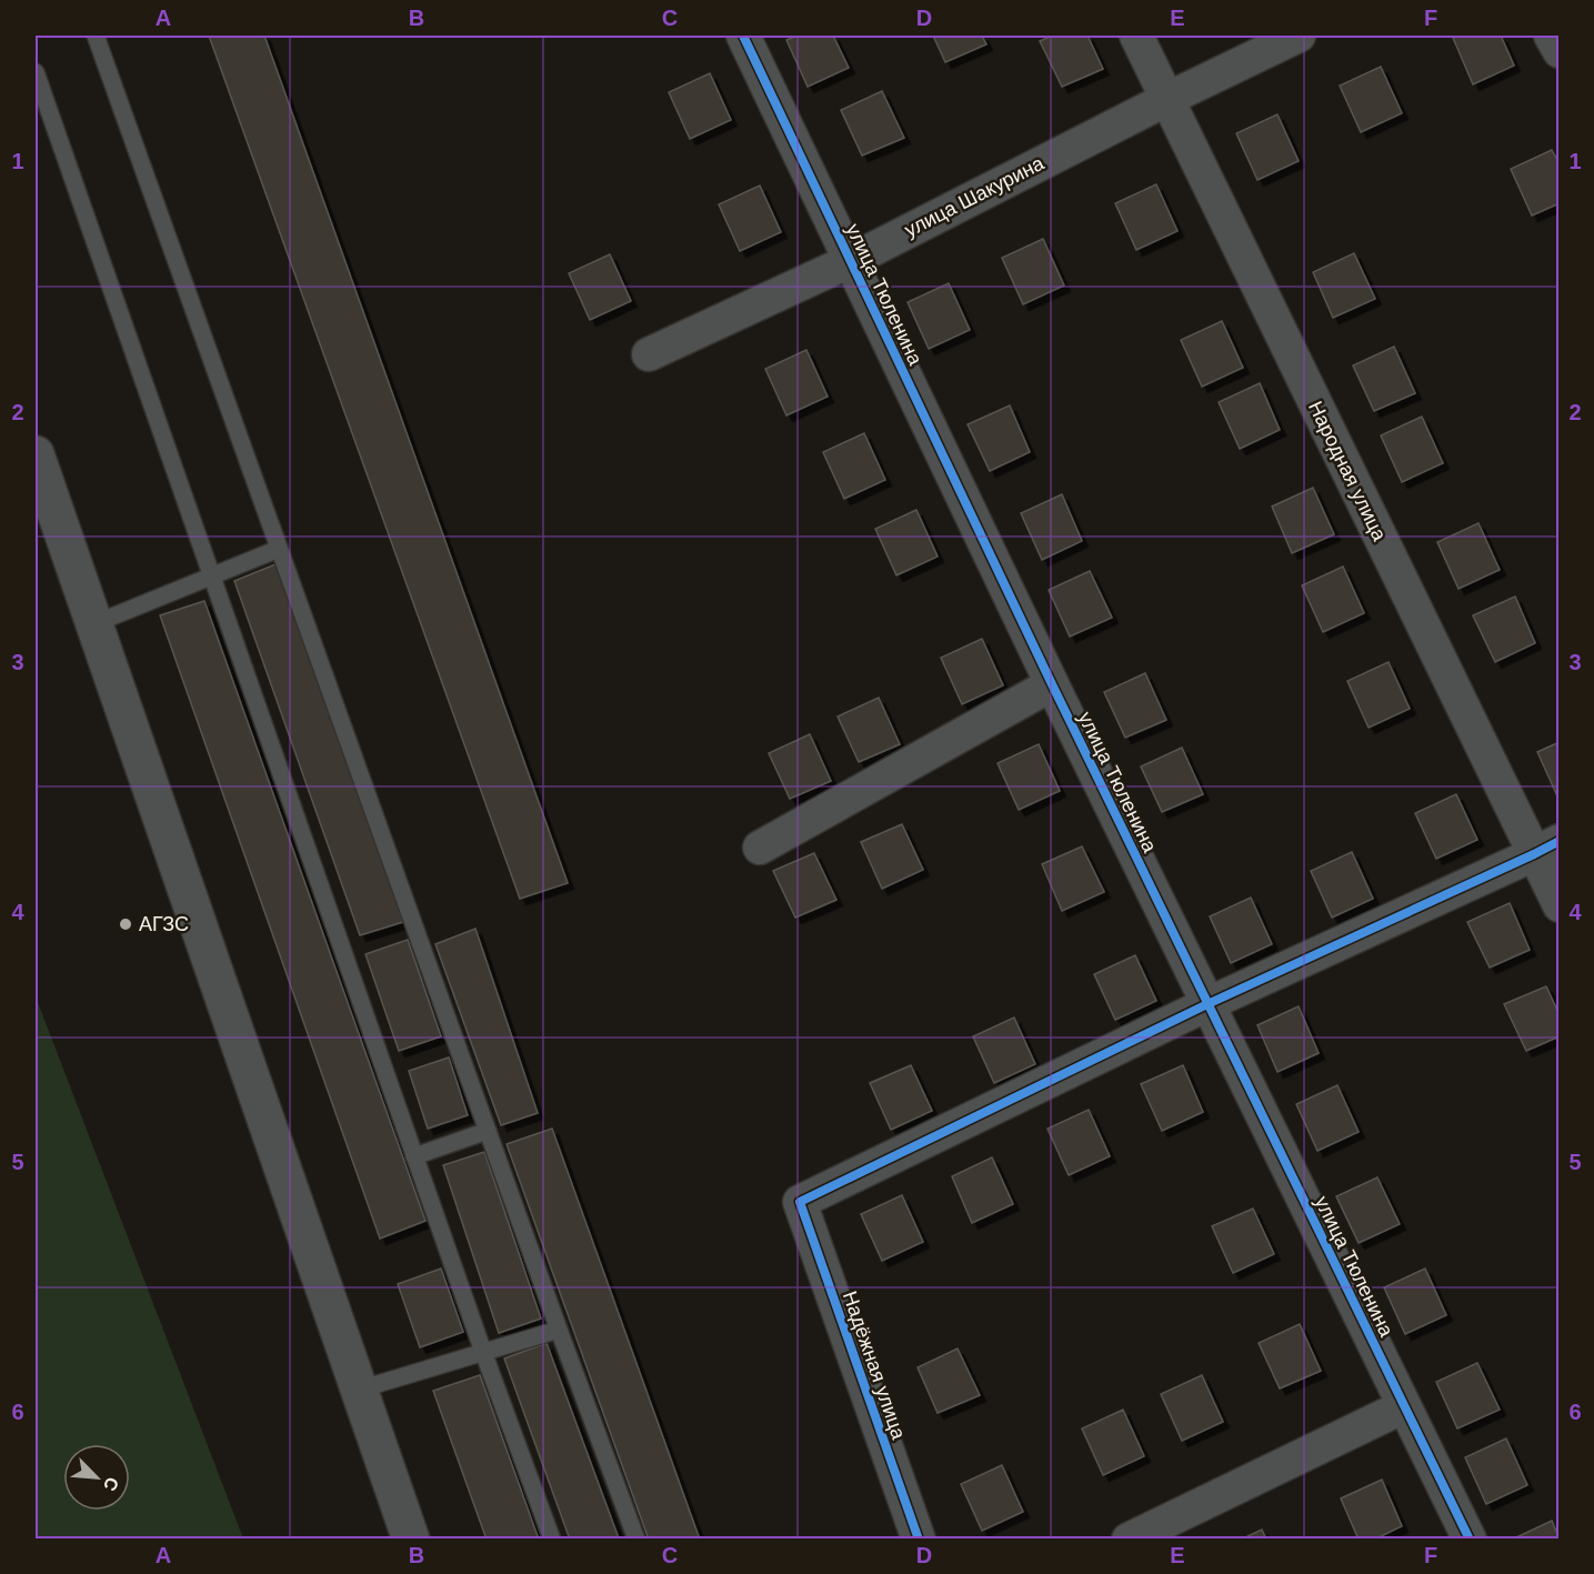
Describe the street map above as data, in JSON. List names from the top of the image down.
{
  "streets": {
    "street": [
      "улица Шакурина",
      "улица Тюленина",
      "Народная улица",
      "Надёжная улица"
    ]
  },
  "crossings": [
    ["улица Шакурина", "улица Тюленина"],
    ["улица Шакурина", "Народная улица"],
    ["улица Тюленина", "Надёжная улица"]
  ],
  "places": ["АГЗС"],
  "north": "bottom right",
  "grid": {
    "columns": [
      "A",
      "B",
      "C",
      "D",
      "E",
      "F"
    ],
    "rows": [
      "1",
      "2",
      "3",
      "4",
      "5",
      "6"
    ]
  }
}
